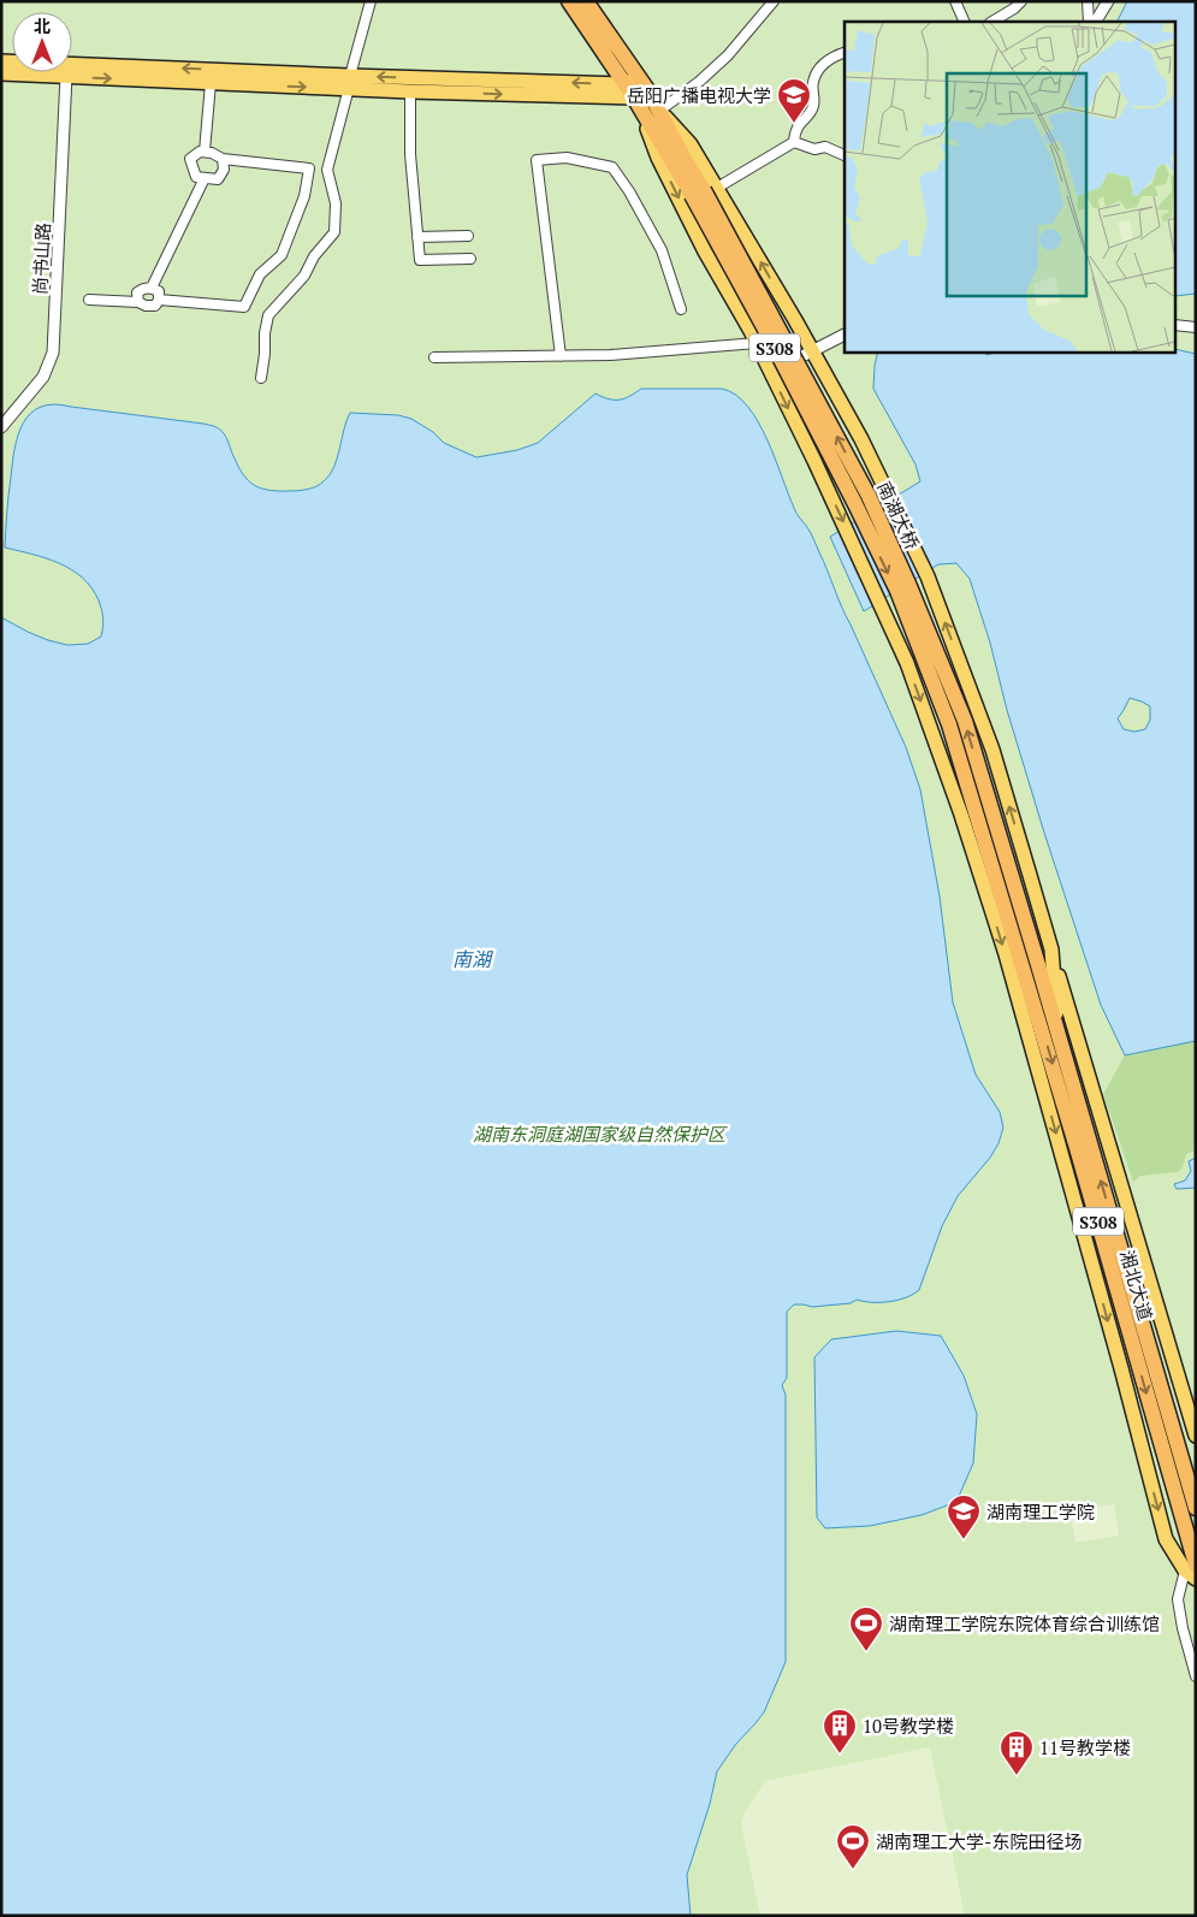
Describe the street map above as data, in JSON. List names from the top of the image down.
{
  "streets": {
    "highway": ["S308", "南湖大桥", "湘北大道"],
    "street": ["尚书山路"]
  },
  "crossings": [
    ["S308", "南湖大桥"],
    ["南湖大桥", "湘北大道"]
  ],
  "water": ["南湖"],
  "parks": ["湖南东洞庭湖国家级自然保护区"],
  "places": {
    "school or university": ["岳阳广播电视大学", "湖南理工学院"],
    "sports": ["湖南理工学院东院体育综合训练馆", "湖南理工大学-东院田径场"],
    "building": ["10号教学楼", "11号教学楼"]
  },
  "north": "top"
}
